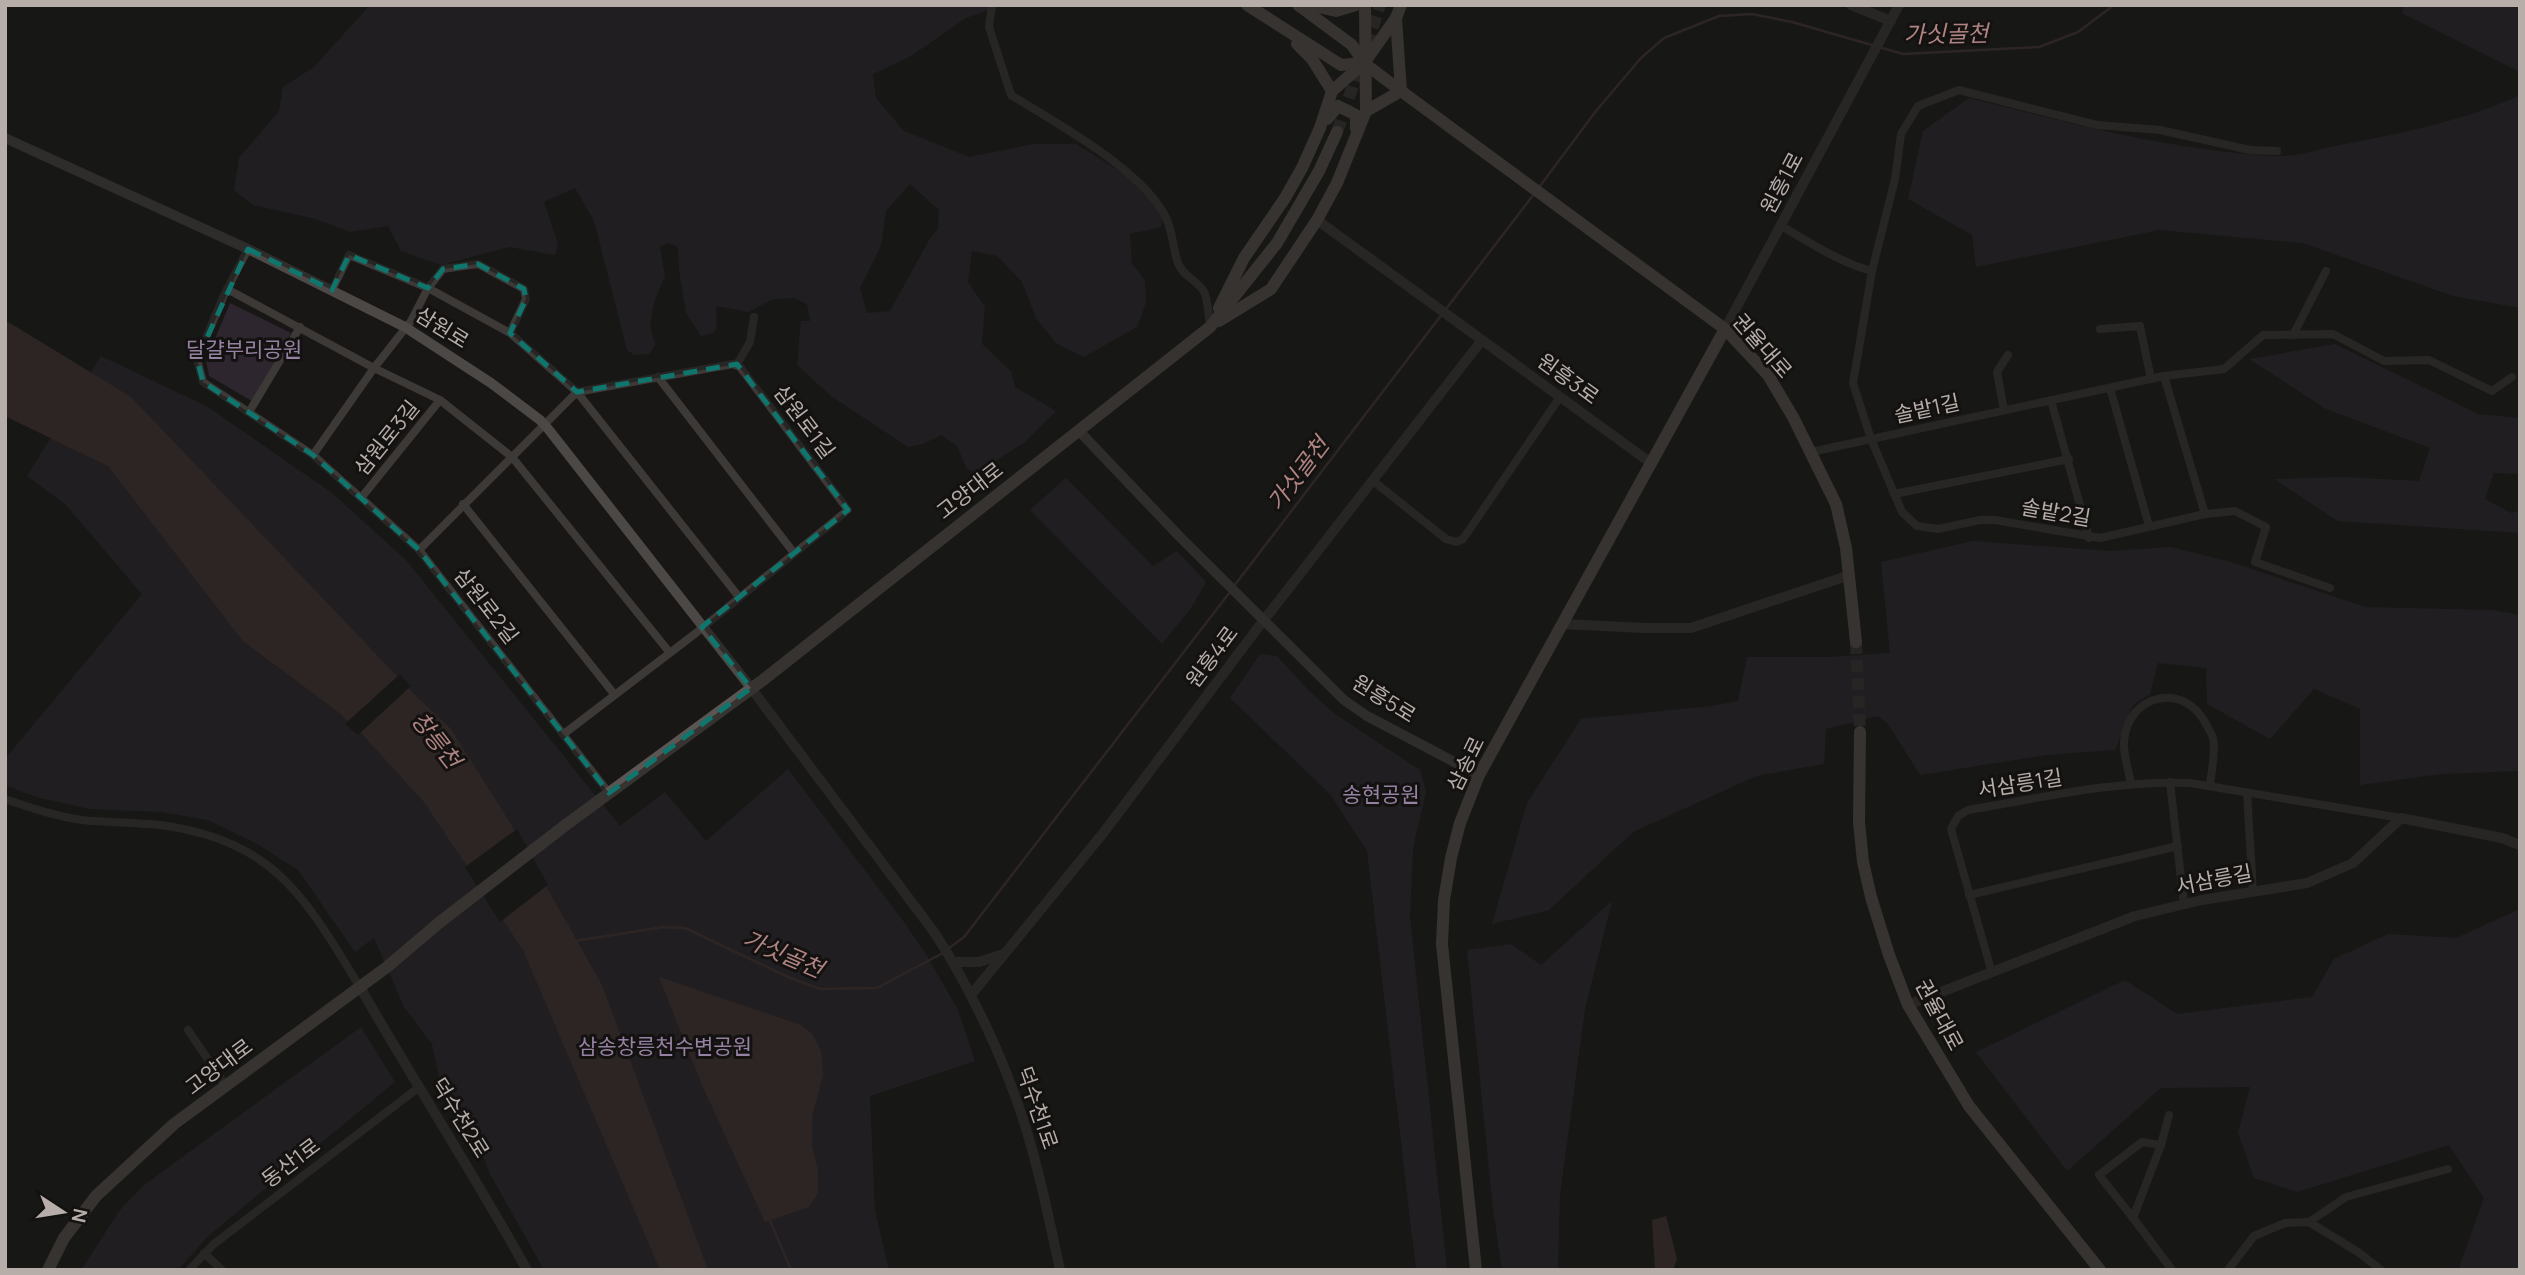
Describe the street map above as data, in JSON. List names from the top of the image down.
{
  "streets": {
    "main road": [
      "삼원로",
      "권율대로",
      "고양대로",
      "원흥5로",
      "삼송로"
    ],
    "street": [
      "원흥1로",
      "원흥3로",
      "솔밭1길",
      "삼원로1길",
      "삼원로3길",
      "솔밭2길",
      "삼원로2길",
      "원흥4로",
      "서삼릉1길",
      "서삼릉길",
      "덕수천1로",
      "덕수천2로",
      "동산1로"
    ]
  },
  "crossings": [
    ["원흥1로", "권율대로"],
    ["원흥1로", "삼송로"],
    ["삼원로", "삼원로1길"],
    ["삼원로", "삼원로3길"],
    ["삼원로", "고양대로"],
    ["삼원로", "덕수천1로"],
    ["권율대로", "솔밭1길"],
    ["권율대로", "삼송로"],
    ["권율대로", "서삼릉길"],
    ["원흥3로", "원흥4로"],
    ["원흥3로", "삼송로"],
    ["솔밭1길", "솔밭2길"],
    ["삼원로3길", "삼원로2길"],
    ["고양대로", "삼원로2길"],
    ["고양대로", "원흥5로"],
    ["고양대로", "덕수천1로"],
    ["고양대로", "덕수천2로"],
    ["원흥4로", "원흥5로"],
    ["원흥4로", "덕수천1로"],
    ["원흥5로", "삼송로"],
    ["서삼릉1길", "서삼릉길"],
    ["덕수천2로", "동산1로"]
  ],
  "water": ["가싯골천", "창릉천"],
  "parks": ["달걀부리공원", "송현공원", "삼송창릉천수변공원"],
  "north": "right"
}
